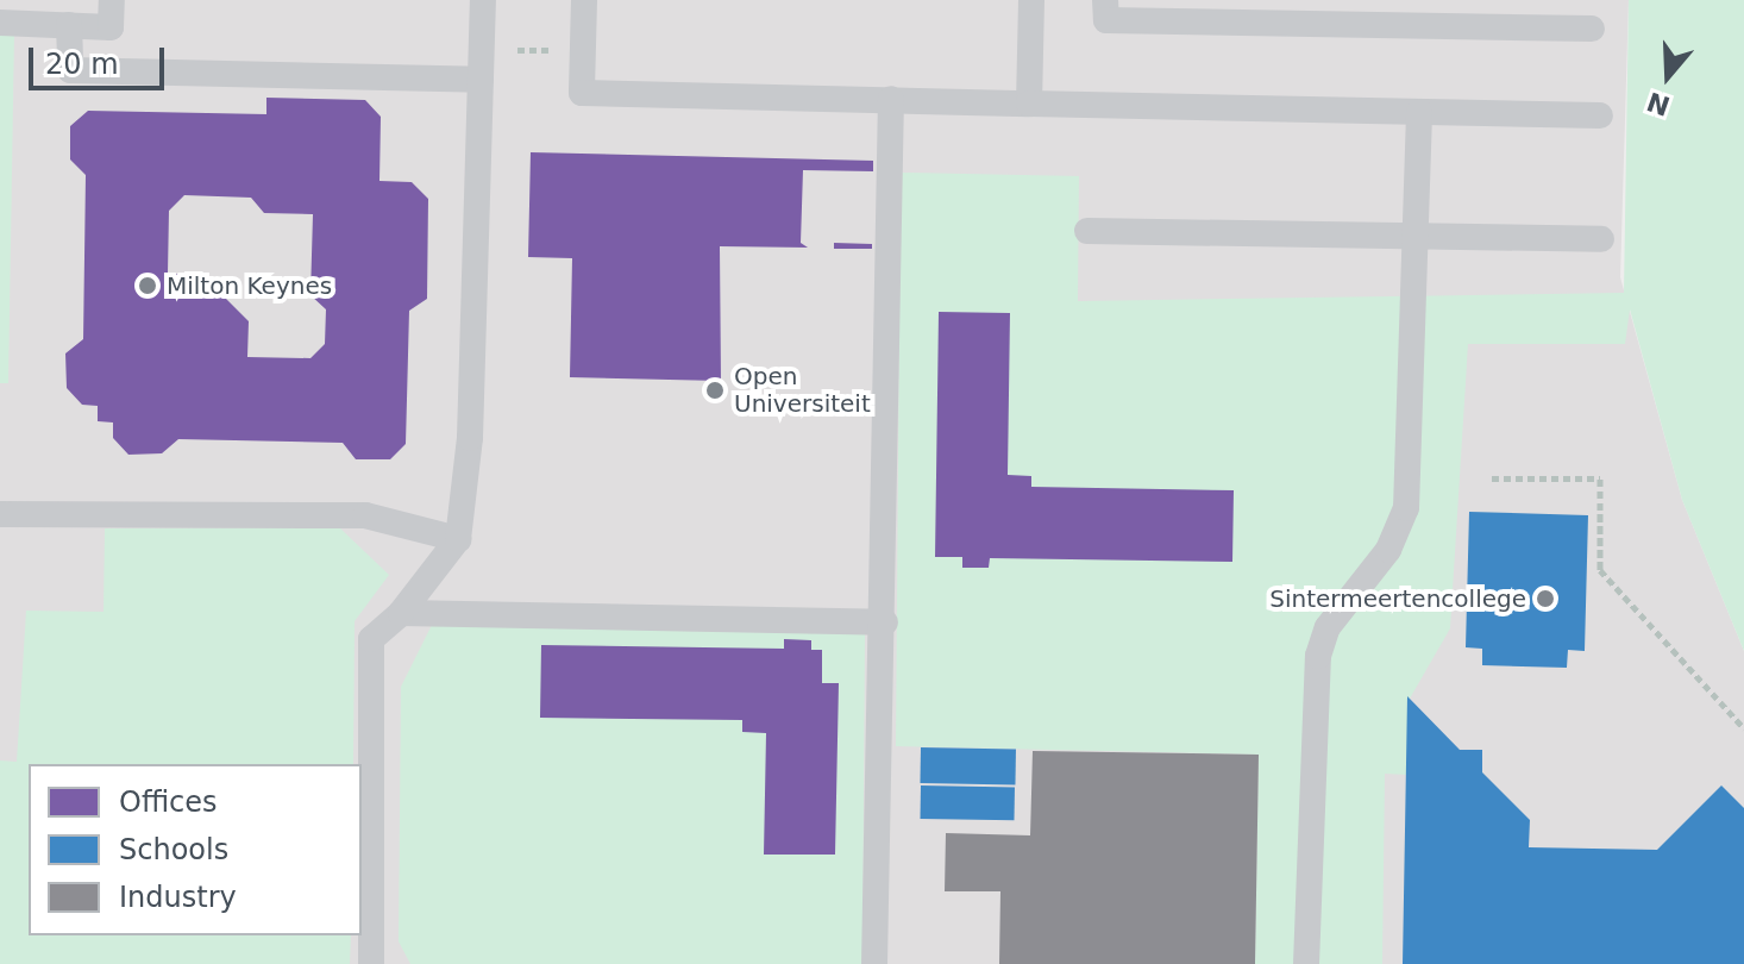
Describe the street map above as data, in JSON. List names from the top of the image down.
{
  "places": ["Milton Keynes", "Open Universiteit", "Sintermeertencollege"],
  "legend": ["Offices", "Schools", "Industry"],
  "scale_bar": "20 m",
  "north": "bottom"
}
